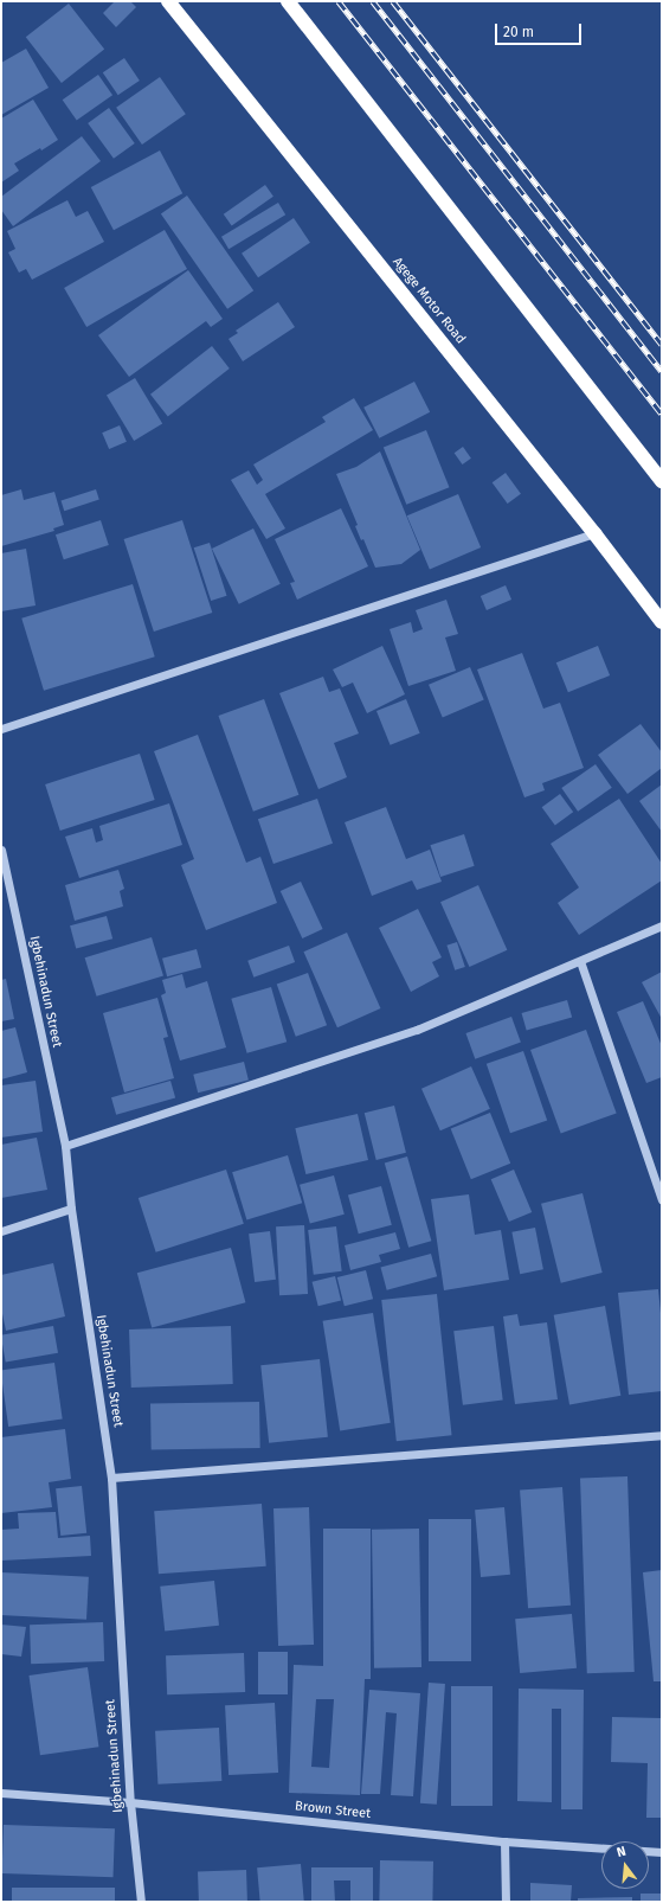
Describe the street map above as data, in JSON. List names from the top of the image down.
{
  "streets": {
    "highway": ["Agege Motor Road"],
    "street": ["Igbehinadun Street", "Brown Street"]
  },
  "crossings": [
    ["Igbehinadun Street", "Brown Street"]
  ],
  "scale_bar": "20 m",
  "north": "top"
}
